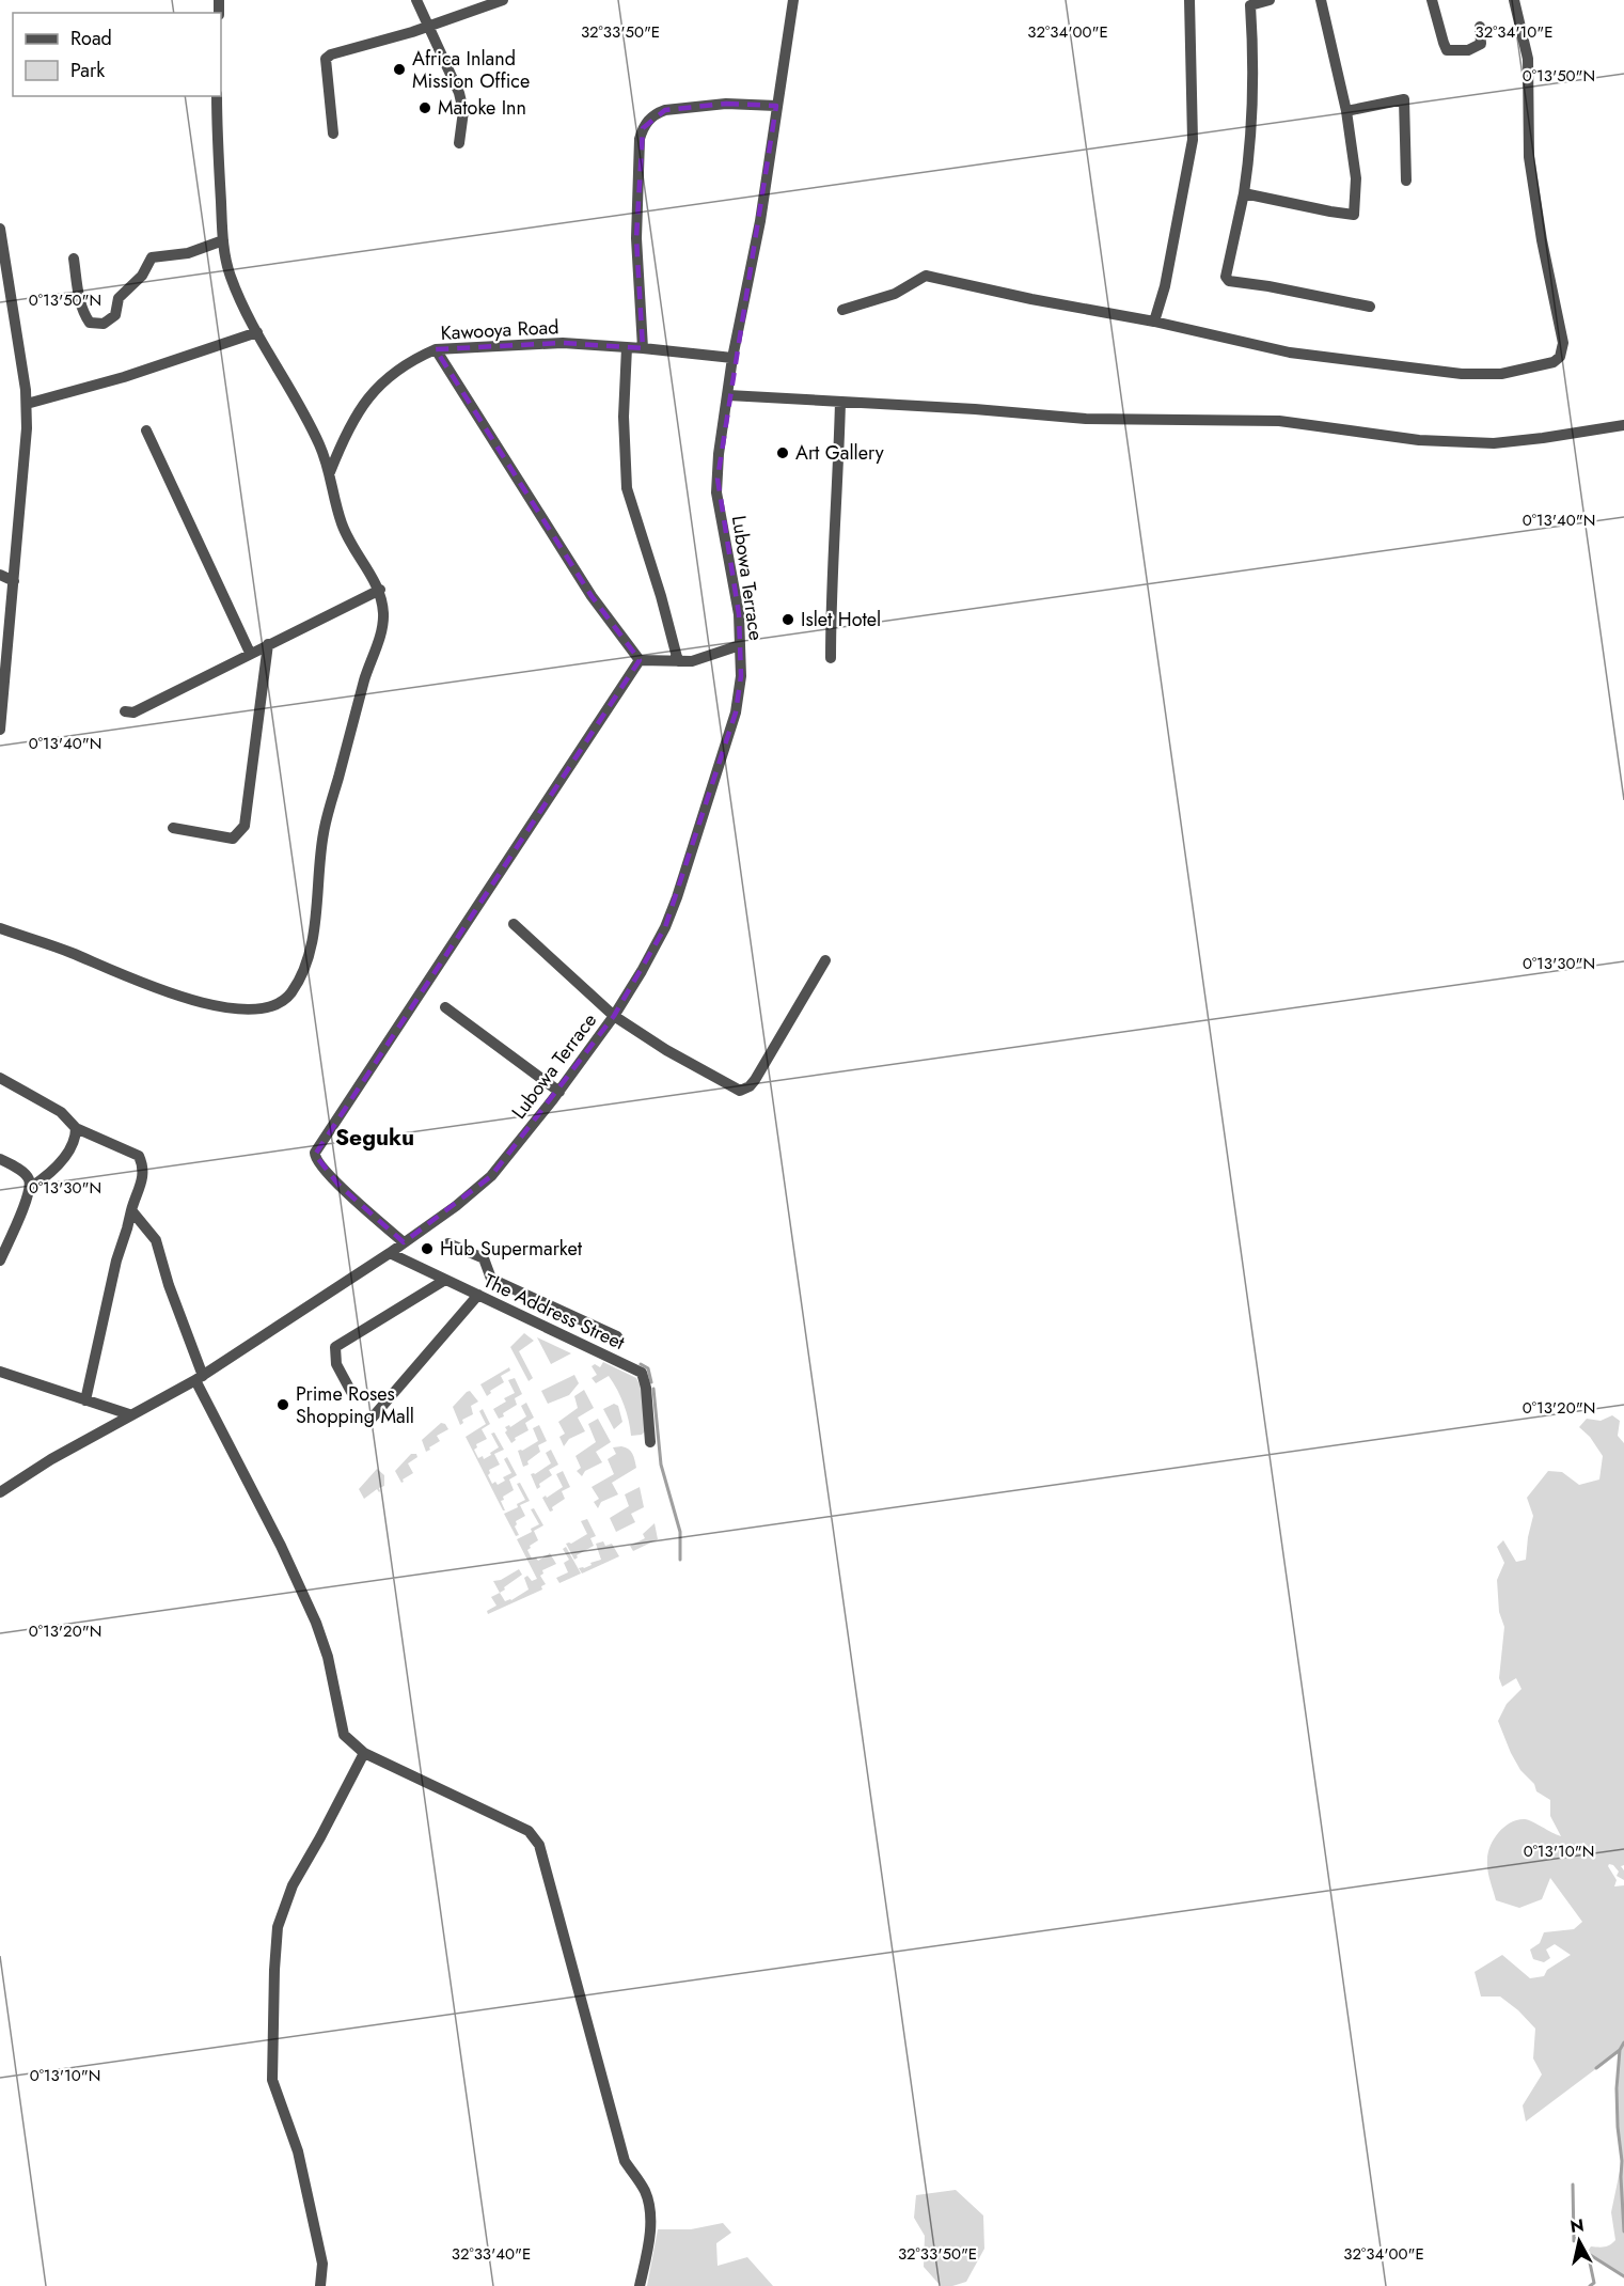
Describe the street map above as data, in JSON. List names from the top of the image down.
{
  "streets": {
    "street": ["Kawooya Road", "Lubowa Terrace", "The Address Street"]
  },
  "crossings": [
    ["Kawooya Road", "Lubowa Terrace"],
    ["Lubowa Terrace", "The Address Street"]
  ],
  "districts": ["Seguku"],
  "places": [
    "Africa Inland Mission Office",
    "Matoke Inn",
    "Art Gallery",
    "Islet Hotel",
    "Hub Supermarket",
    "Prime Roses Shopping Mall"
  ],
  "legend": ["Road", "Park"],
  "north": "top",
  "coordinates": [
    "32°33'50\"E",
    "32°34'00\"E",
    "32°34'10\"E",
    "0°13'50\"N",
    "0°13'40\"N",
    "0°13'30\"N",
    "0°13'20\"N",
    "0°13'10\"N",
    "32°33'40\"E"
  ]
}
